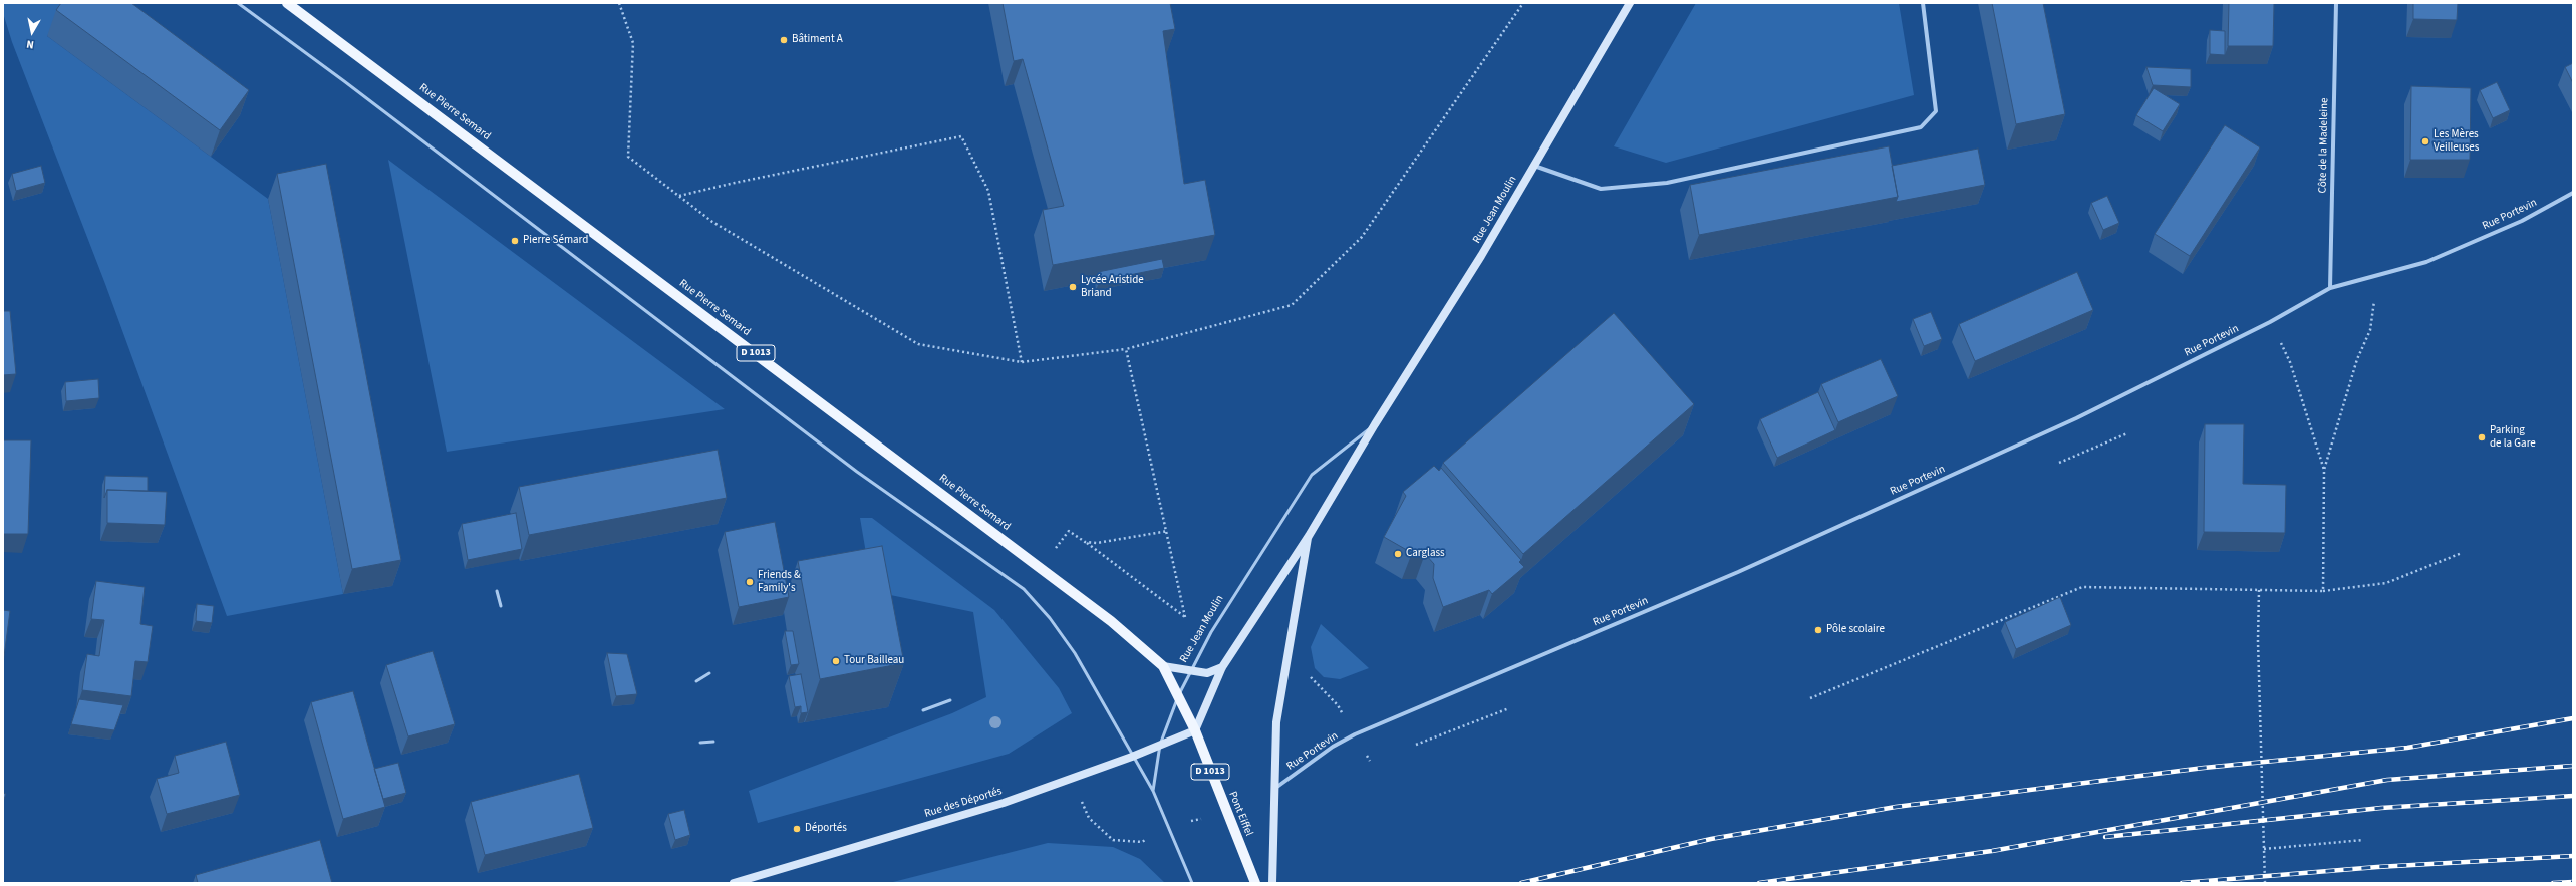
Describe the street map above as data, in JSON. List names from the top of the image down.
{
  "streets": {
    "main road": [
      "Rue Pierre Semard",
      "Rue Jean Moulin",
      "D 1013",
      "Rue des Déportés",
      "Pont Eiffel"
    ],
    "street": ["Côte de la Madeleine", "Rue Portevin"]
  },
  "crossings": [
    ["Rue Pierre Semard", "Rue Jean Moulin"],
    ["Rue Pierre Semard", "Rue des Déportés"],
    ["Rue Pierre Semard", "Pont Eiffel"],
    ["Côte de la Madeleine", "Rue Portevin"],
    ["Rue Jean Moulin", "Rue Portevin"],
    ["Rue Jean Moulin", "Rue des Déportés"],
    ["Rue Jean Moulin", "Pont Eiffel"],
    ["Rue des Déportés", "Pont Eiffel"]
  ],
  "places": [
    "Bâtiment A",
    "Les Mères Veilleuses",
    "Pierre Sémard",
    "Lycée Aristide Briand",
    "Parking de la Gare",
    "Carglass",
    "Friends & Family's",
    "Pôle scolaire",
    "Tour Bailleau",
    "Déportés"
  ],
  "north": "bottom"
}
